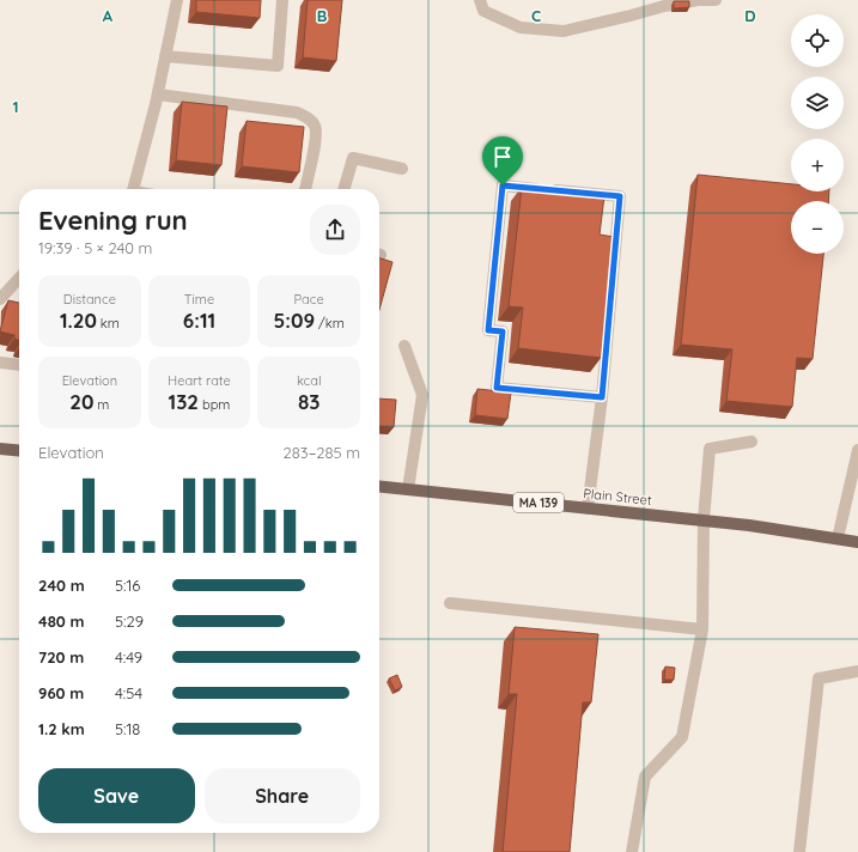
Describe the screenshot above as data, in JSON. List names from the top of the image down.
{
  "streets": {
    "main road": ["Plain Street", "MA 139"]
  },
  "page": {
    "map_buttons": ["+", "−"],
    "heading": ["Evening run", "19:39 · 5 × 240 m"],
    "stats": [
      ["Distance", "1.20 km"],
      ["Time", "6:11"],
      ["Pace", "5:09 /km"],
      ["Elevation", "20 m"],
      ["Heart rate", "132 bpm"],
      ["kcal", "83"]
    ],
    "chart": ["Elevation", "283–285 m"],
    "list": [
      {
        "name": "240 m",
        "note": "5:16"
      },
      {
        "name": "480 m",
        "note": "5:29"
      },
      {
        "name": "720 m",
        "note": "4:49"
      },
      {
        "name": "960 m",
        "note": "4:54"
      },
      {
        "name": "1.2 km",
        "note": "5:18"
      }
    ],
    "buttons": ["Save", "Share"]
  },
  "grid": {
    "columns": [
      "A",
      "B",
      "C",
      "D"
    ],
    "rows": ["1"]
  }
}
